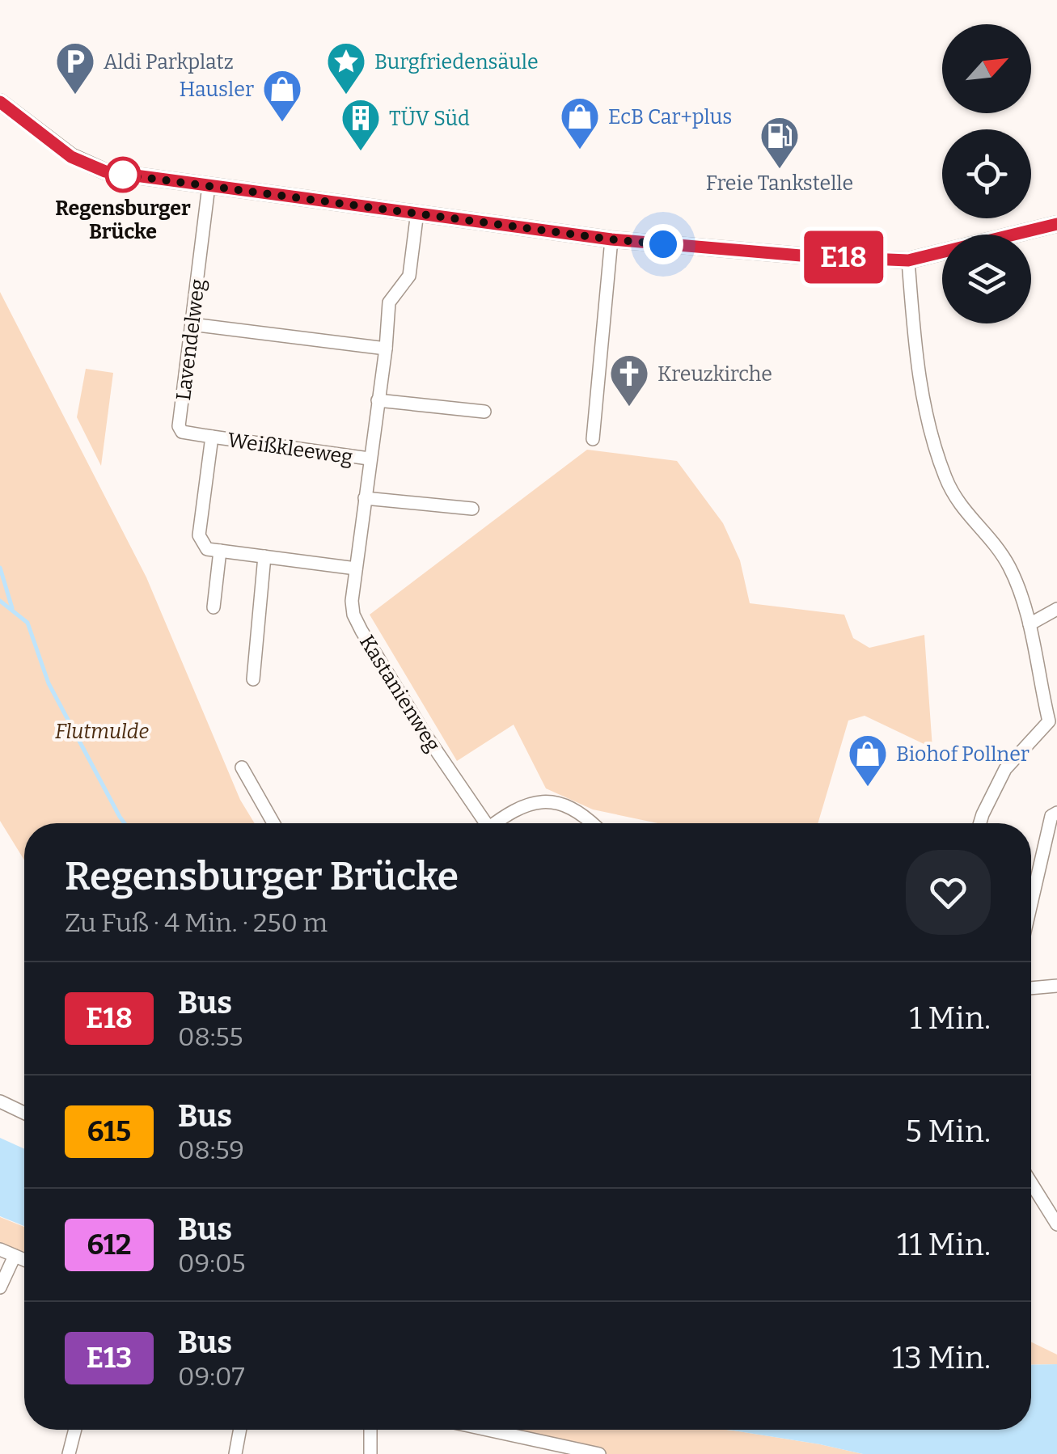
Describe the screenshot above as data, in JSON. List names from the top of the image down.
{
  "streets": {
    "street": ["Lavendelweg", "Weißkleeweg", "Kastanienweg"]
  },
  "crossings": [
    ["Lavendelweg", "Weißkleeweg"],
    ["Weißkleeweg", "Kastanienweg"]
  ],
  "parks": ["Flutmulde"],
  "places": {
    "parking": ["Aldi Parkplatz"],
    "place": ["Burgfriedensäule"],
    "shop": ["Hausler", "EcB Car+plus", "Biohof Pollner"],
    "building": ["TÜV Süd"],
    "fuel station": ["Freie Tankstelle"],
    "other": ["Regensburger Brücke"],
    "church": ["Kreuzkirche"]
  },
  "lines": ["bus line E18"],
  "north": "top right",
  "page": {
    "on_map": "E18",
    "heading": ["Regensburger Brücke", "Zu Fuß · 4 Min. · 250 m"],
    "list": [
      {
        "mark": "E18",
        "name": "Bus",
        "note": "08:55",
        "value": "1 Min."
      },
      {
        "mark": "615",
        "name": "Bus",
        "note": "08:59",
        "value": "5 Min."
      },
      {
        "mark": "612",
        "name": "Bus",
        "note": "09:05",
        "value": "11 Min."
      },
      {
        "mark": "E13",
        "name": "Bus",
        "note": "09:07",
        "value": "13 Min."
      }
    ]
  }
}
